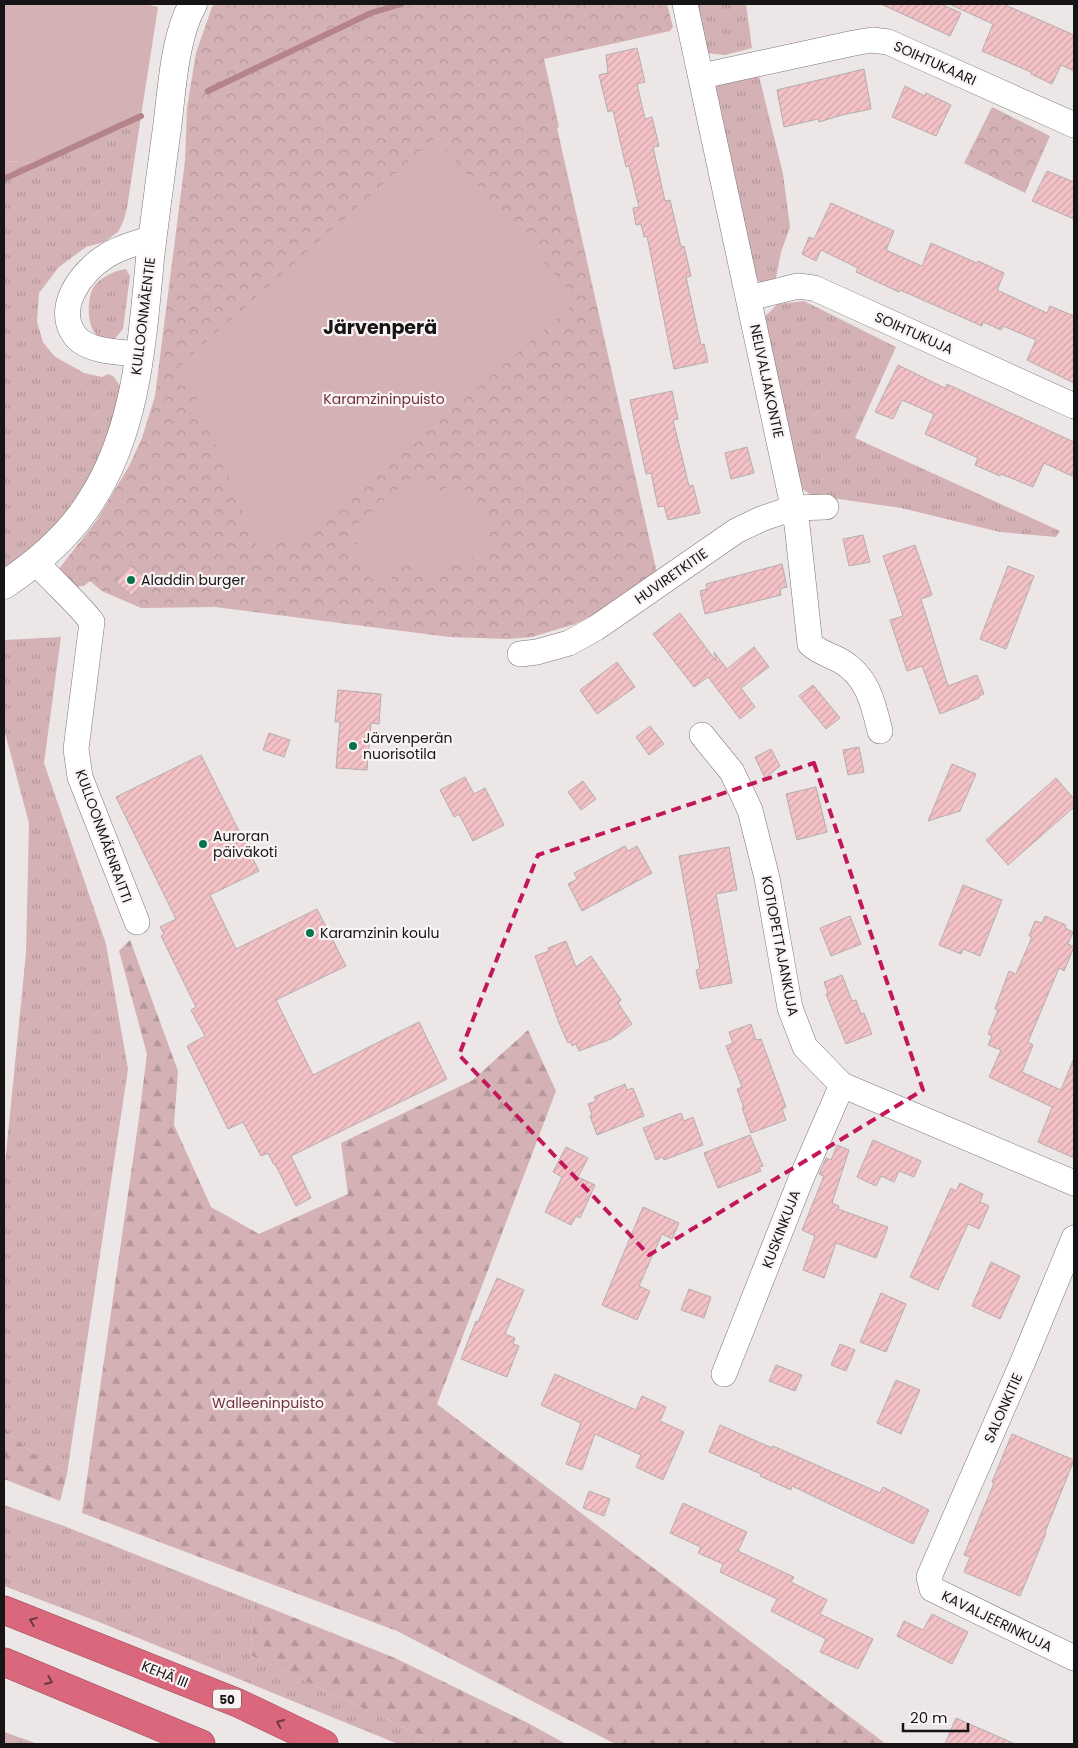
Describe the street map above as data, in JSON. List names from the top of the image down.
{
  "streets": {
    "highway": ["KEHÄ III", "50"],
    "street": [
      "SOIHTUKAARI",
      "KULLOONMÄENTIE",
      "SOIHTUKUJA",
      "NELIVALJAKONTIE",
      "HUVIRETKITIE",
      "KULLOONMÄENRAITTI",
      "KOTIOPETTAJANKUJA",
      "KUSKINKUJA",
      "SALONKITIE",
      "KAVALJEERINKUJA"
    ]
  },
  "crossings": [
    ["SOIHTUKAARI", "NELIVALJAKONTIE"],
    ["KULLOONMÄENTIE", "KULLOONMÄENRAITTI"],
    ["SOIHTUKUJA", "NELIVALJAKONTIE"],
    ["NELIVALJAKONTIE", "HUVIRETKITIE"],
    ["KOTIOPETTAJANKUJA", "KUSKINKUJA"],
    ["SALONKITIE", "KAVALJEERINKUJA"]
  ],
  "districts": ["Järvenperä"],
  "parks": ["Karamzininpuisto", "Walleeninpuisto"],
  "places": [
    "Aladdin burger",
    "Järvenperän nuorisotila",
    "Auroran päiväkoti",
    "Karamzinin koulu"
  ],
  "scale_bar": "20 m"
}
